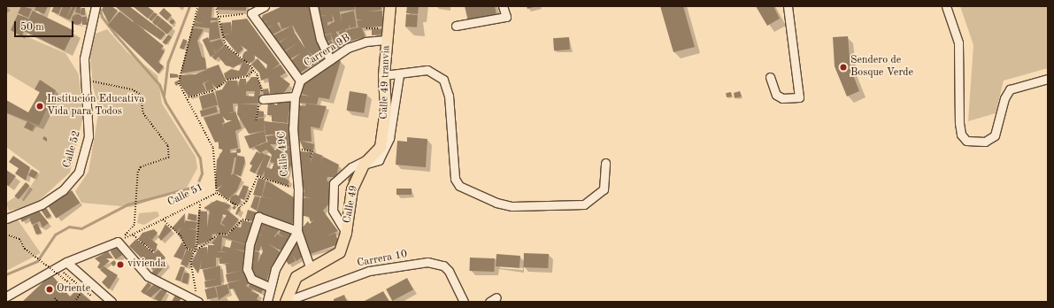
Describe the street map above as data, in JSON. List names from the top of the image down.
{
  "streets": {
    "main road": ["Calle 49 tranvia", "Calle 49"],
    "street": [
      "Carrera 9B",
      "Calle 52",
      "Calle 49C",
      "Carrera 10"
    ],
    "path": ["Calle 51"]
  },
  "crossings": [
    ["Carrera 9B", "Calle 49 tranvia"],
    ["Carrera 9B", "Calle 49C"],
    ["Calle 49 tranvia", "Calle 49"],
    ["Calle 49", "Carrera 10"]
  ],
  "places": [
    "Sendero de Bosque Verde",
    "Institución Educativa Vida para Todos",
    "vivienda",
    "Oriente"
  ],
  "scale_bar": "50 m"
}
